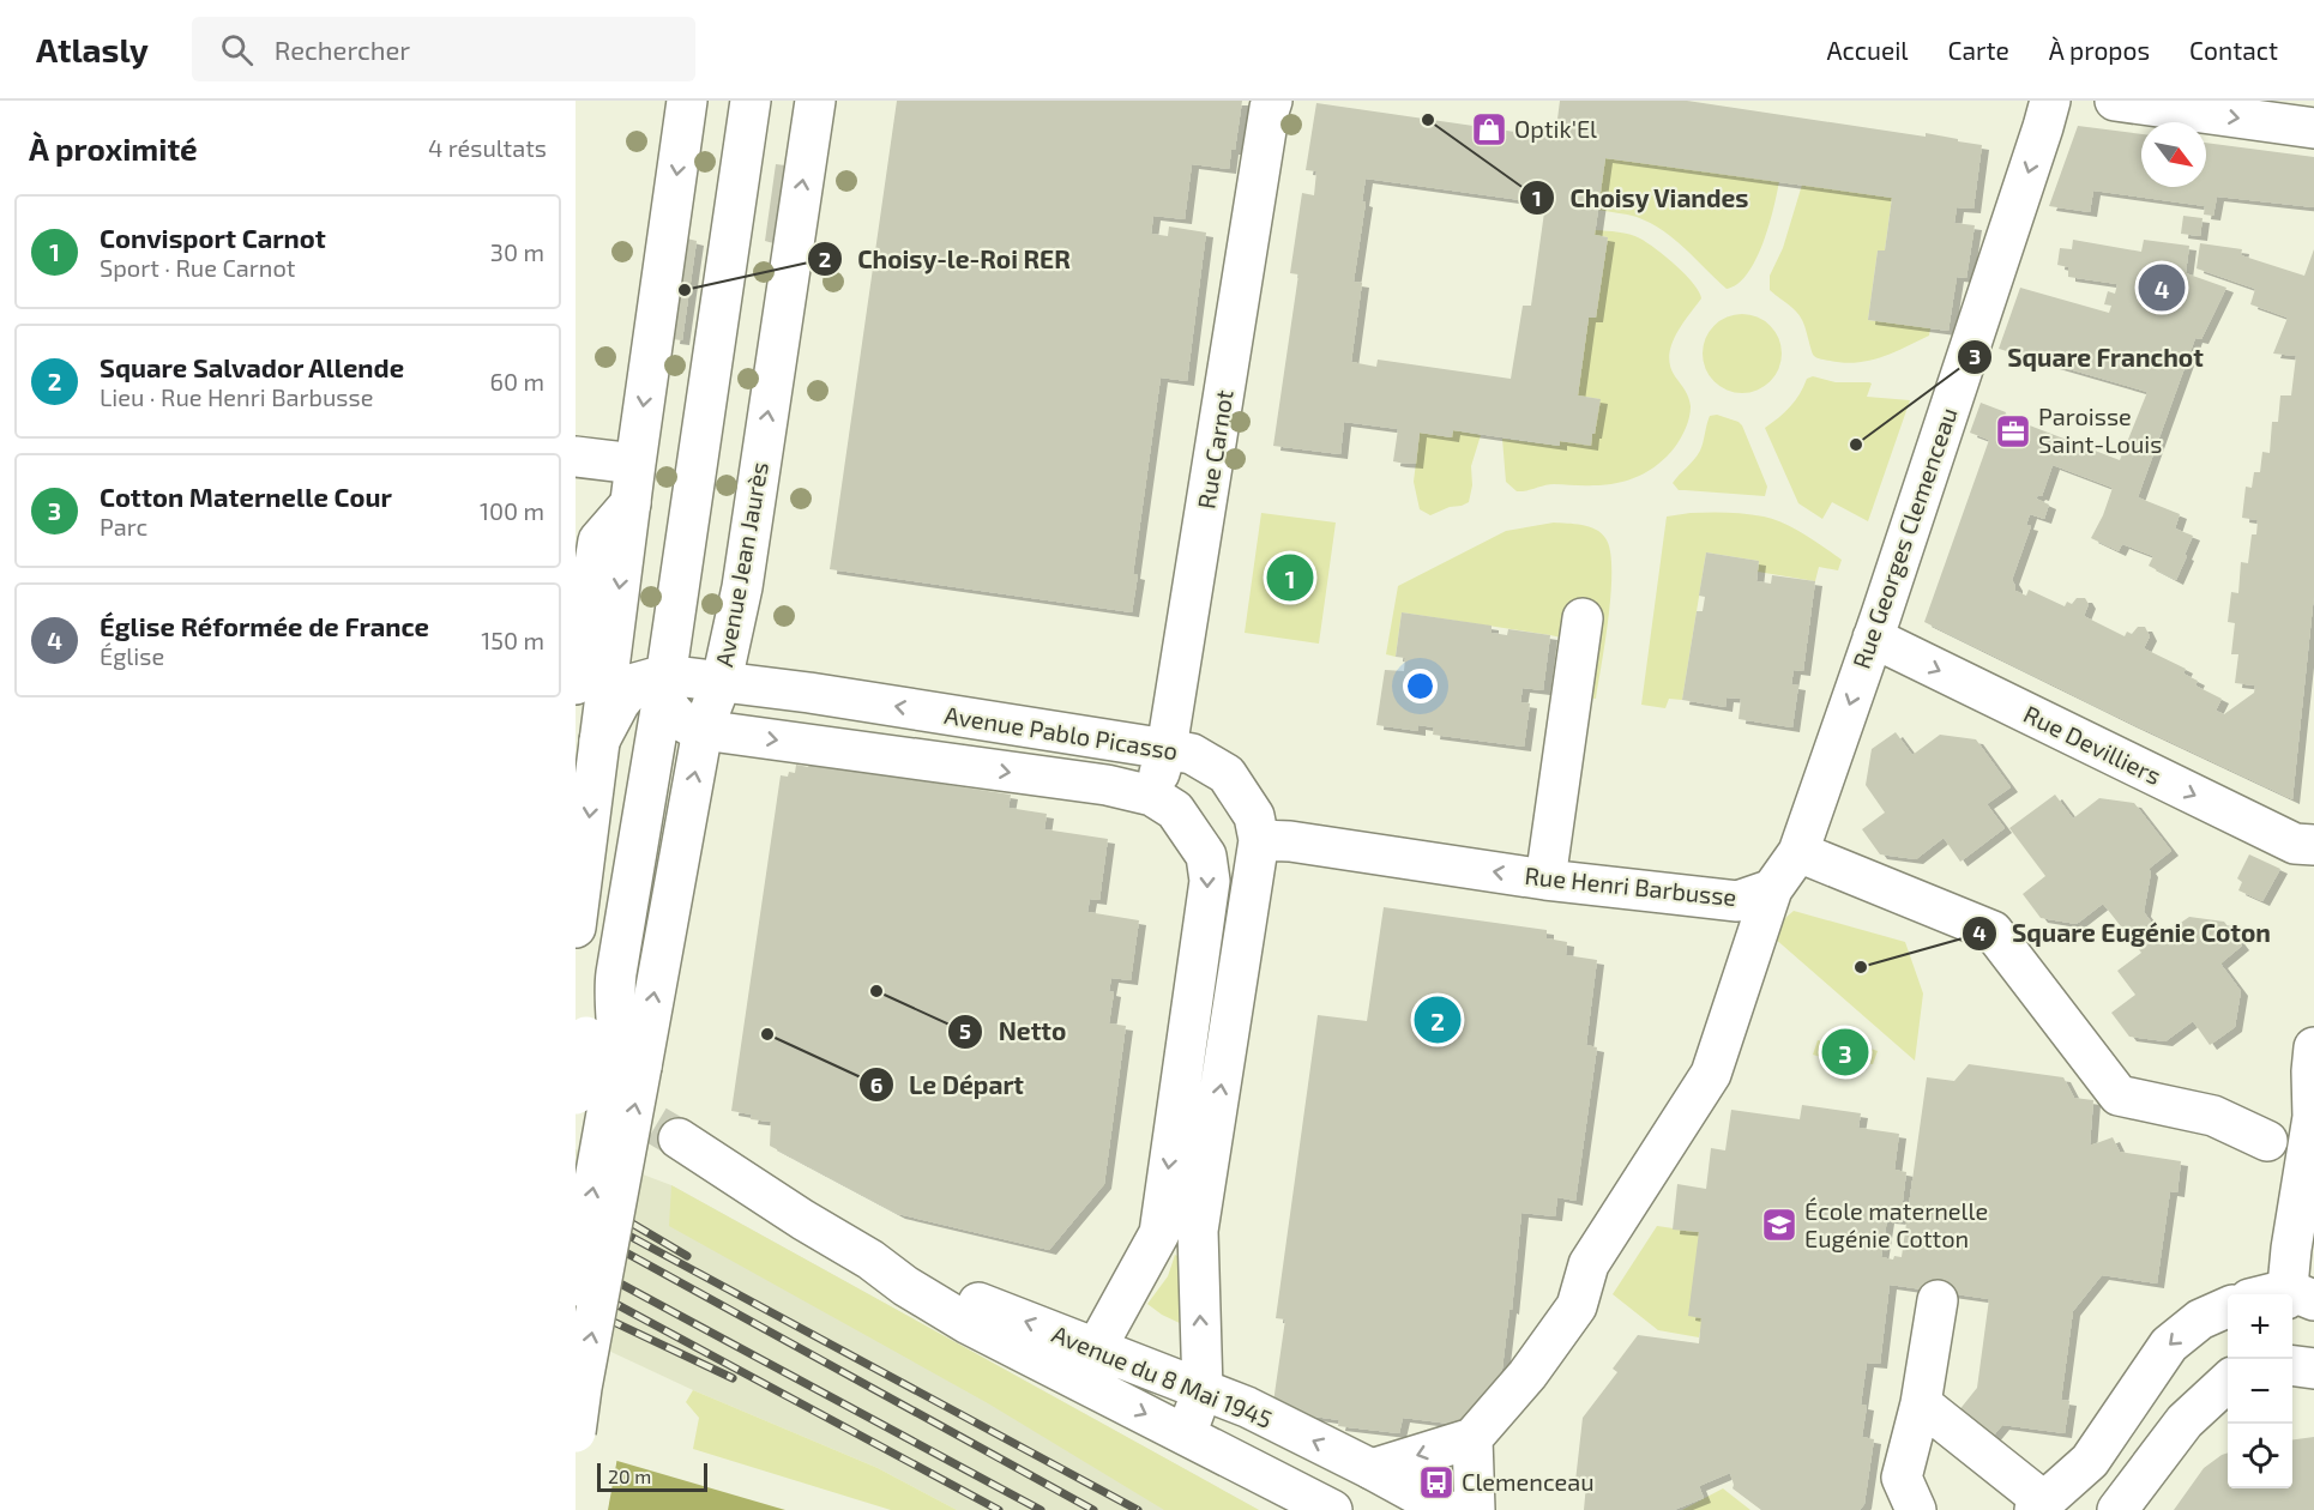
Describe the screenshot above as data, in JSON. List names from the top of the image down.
{
  "streets": {
    "street": [
      "Rue Carnot",
      "Rue Georges Clemenceau",
      "Avenue Jean Jaurès",
      "Avenue Pablo Picasso",
      "Rue Devilliers",
      "Rue Henri Barbusse",
      "Avenue du 8 Mai 1945"
    ]
  },
  "crossings": [
    ["Rue Carnot", "Avenue Pablo Picasso"],
    ["Rue Georges Clemenceau", "Rue Devilliers"],
    ["Rue Georges Clemenceau", "Rue Henri Barbusse"],
    ["Avenue Jean Jaurès", "Avenue Pablo Picasso"],
    ["Avenue Pablo Picasso", "Rue Henri Barbusse"],
    ["Avenue Pablo Picasso", "Avenue du 8 Mai 1945"]
  ],
  "one_way": ["Rue Georges Clemenceau", "Rue Henri Barbusse"],
  "places": {
    "other": [
      "Choisy Viandes",
      "Choisy-le-Roi RER",
      "Square Franchot",
      "Square Eugénie Coton",
      "Netto",
      "Le Départ"
    ],
    "shop": ["Optik'El"],
    "office": ["Paroisse Saint-Louis"],
    "school or university": ["École maternelle Eugénie Cotton"],
    "bus stop": ["Clemenceau"]
  },
  "scale_bar": "20 m",
  "north": "bottom right",
  "page": {
    "header": "Atlasly",
    "search": "Rechercher",
    "nav": [
      "Accueil",
      "Carte",
      "À propos",
      "Contact"
    ],
    "heading": ["À proximité", "4 résultats"],
    "list": [
      {
        "mark": "1",
        "name": "Convisport Carnot",
        "note": "Sport · Rue Carnot",
        "value": "30 m"
      },
      {
        "mark": "2",
        "name": "Square Salvador Allende",
        "note": "Lieu · Rue Henri Barbusse",
        "value": "60 m"
      },
      {
        "mark": "3",
        "name": "Cotton Maternelle Cour",
        "note": "Parc",
        "value": "100 m"
      },
      {
        "mark": "4",
        "name": "Église Réformée de France",
        "note": "Église",
        "value": "150 m"
      }
    ],
    "pins": [
      "4",
      "1",
      "2",
      "3"
    ],
    "map_buttons": ["+", "−"],
    "scale": "20 m"
  }
}
